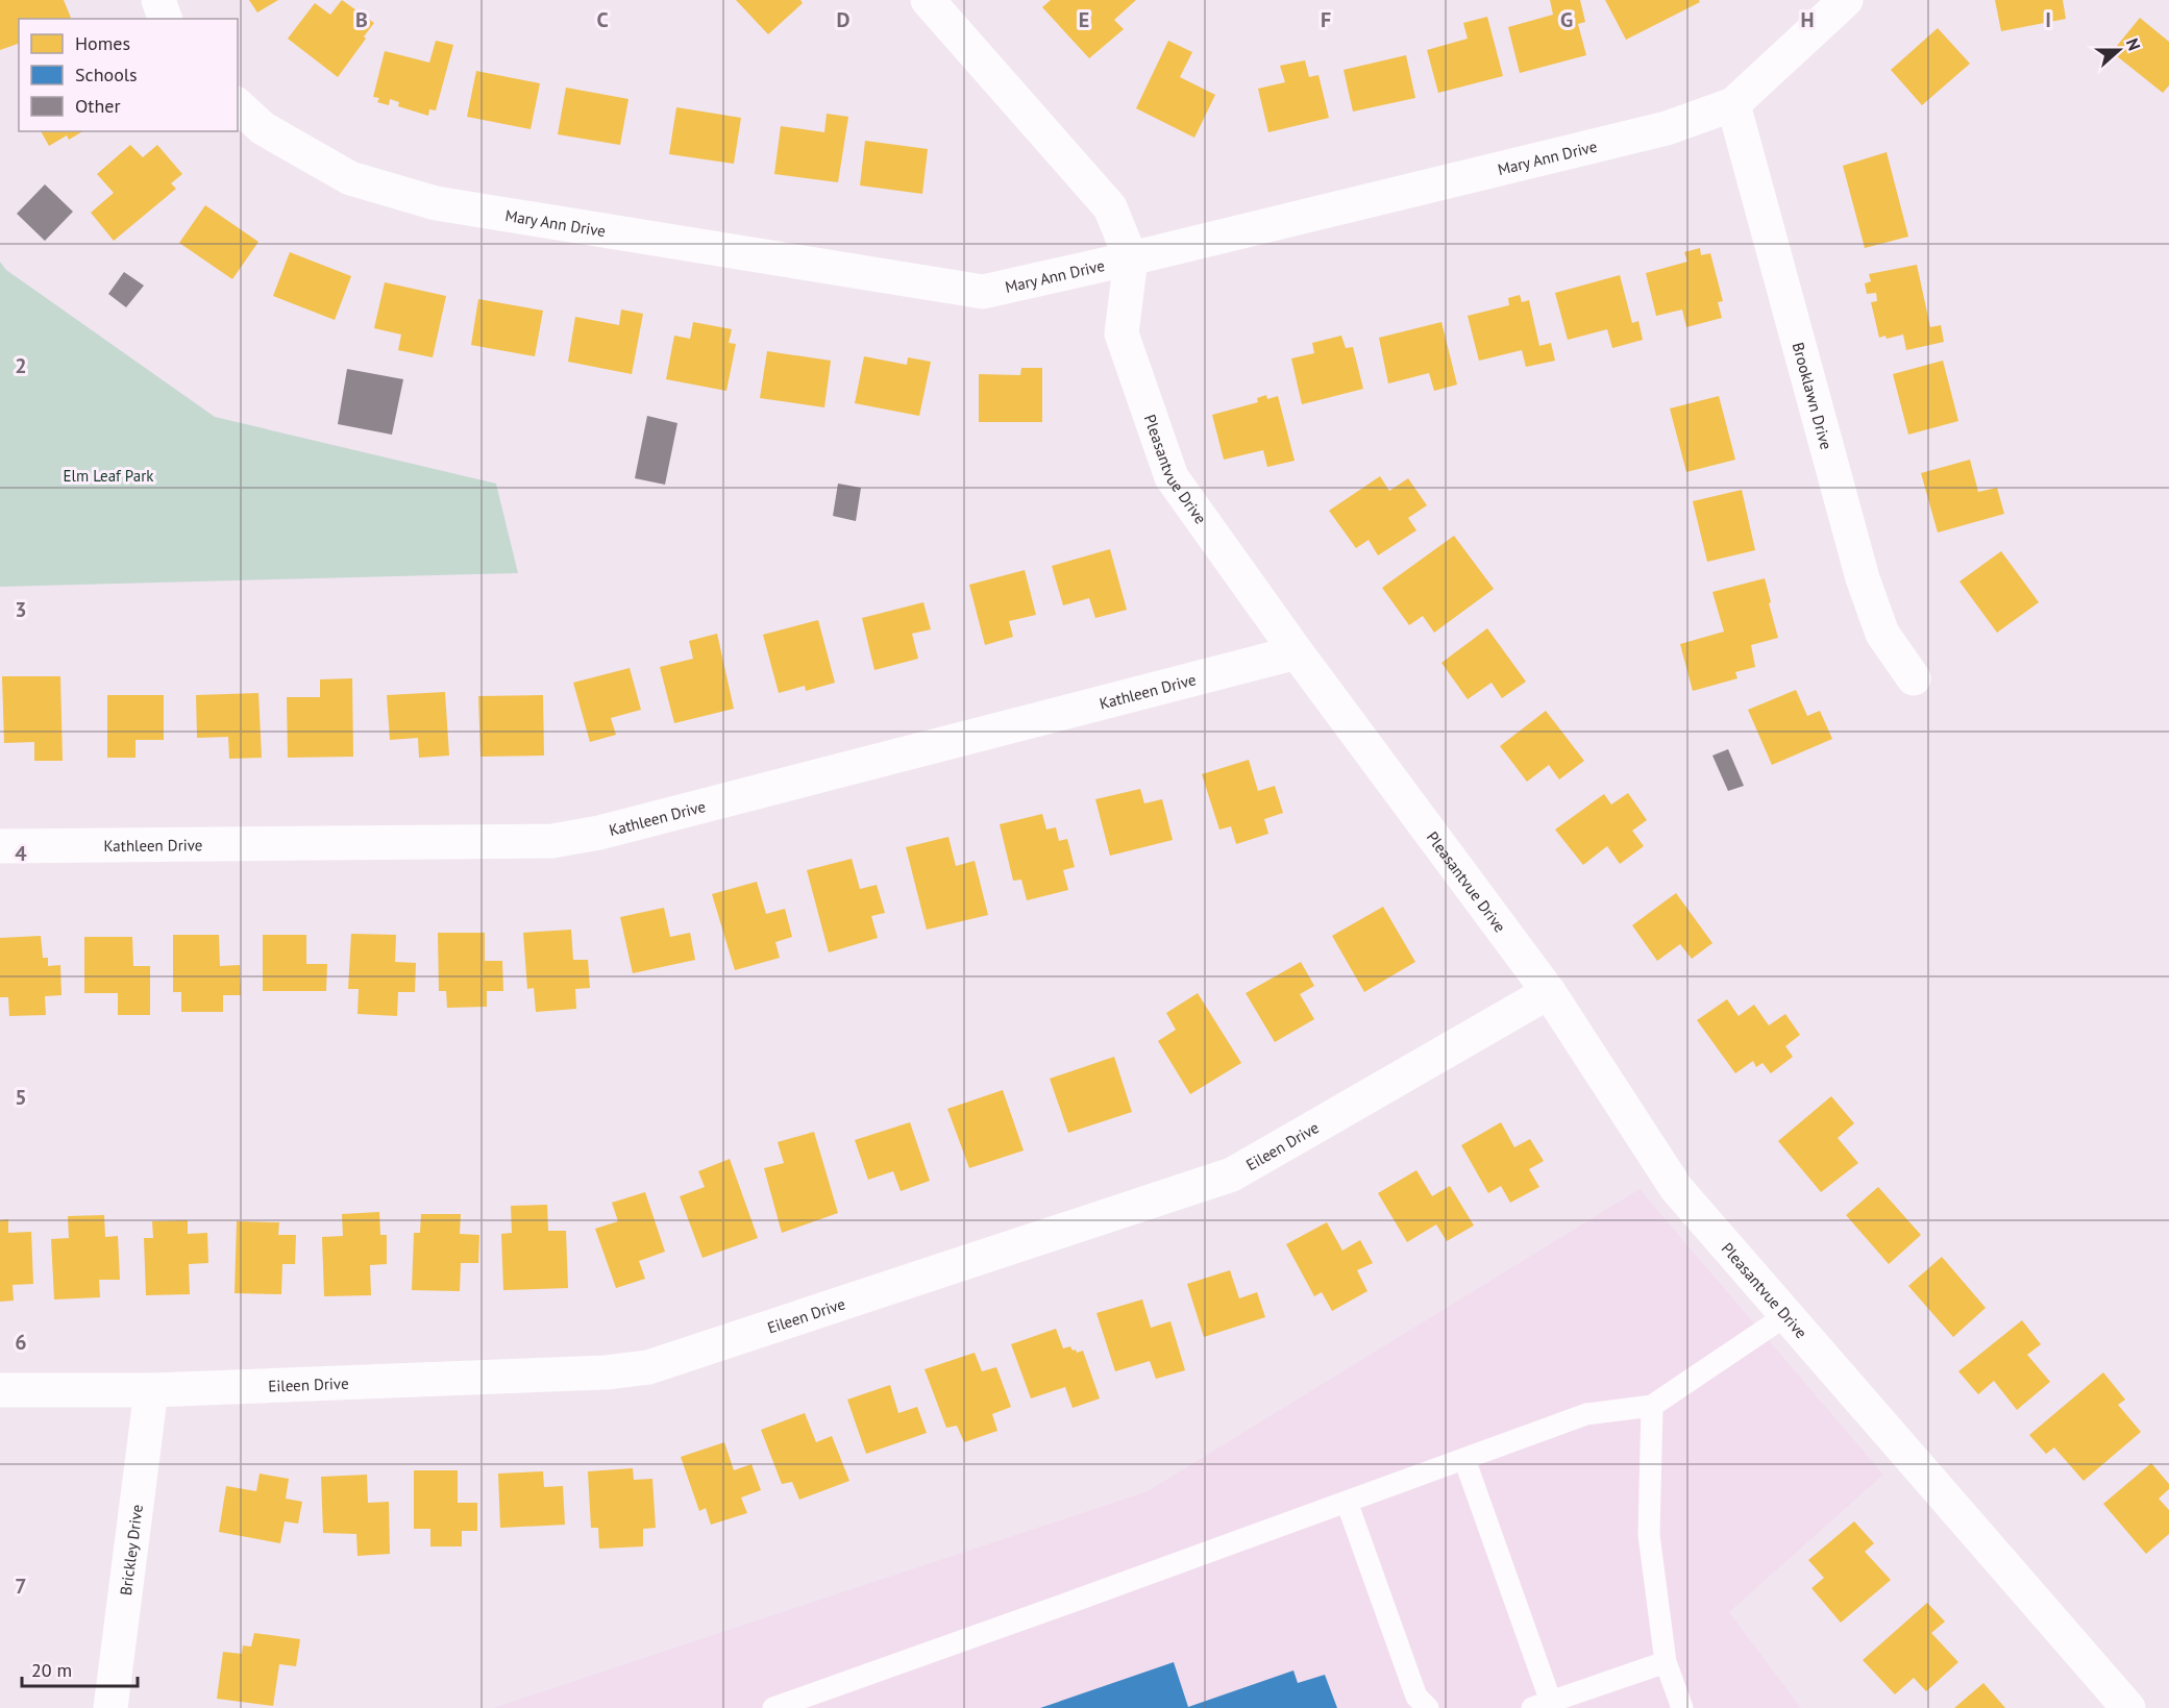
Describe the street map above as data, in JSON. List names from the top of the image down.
{
  "streets": {
    "street": [
      "Mary Ann Drive",
      "Brooklawn Drive",
      "Pleasantvue Drive",
      "Kathleen Drive",
      "Eileen Drive",
      "Brickley Drive"
    ]
  },
  "crossings": [
    ["Mary Ann Drive", "Brooklawn Drive"],
    ["Mary Ann Drive", "Pleasantvue Drive"],
    ["Pleasantvue Drive", "Kathleen Drive"],
    ["Pleasantvue Drive", "Eileen Drive"],
    ["Eileen Drive", "Brickley Drive"]
  ],
  "parks": ["Elm Leaf Park"],
  "legend": ["Homes", "Schools", "Other"],
  "scale_bar": "20 m",
  "north": "right",
  "grid": {
    "columns": [
      "B",
      "C",
      "D",
      "E",
      "F",
      "G",
      "H",
      "I"
    ],
    "rows": [
      "2",
      "3",
      "4",
      "5",
      "6",
      "7"
    ]
  }
}
